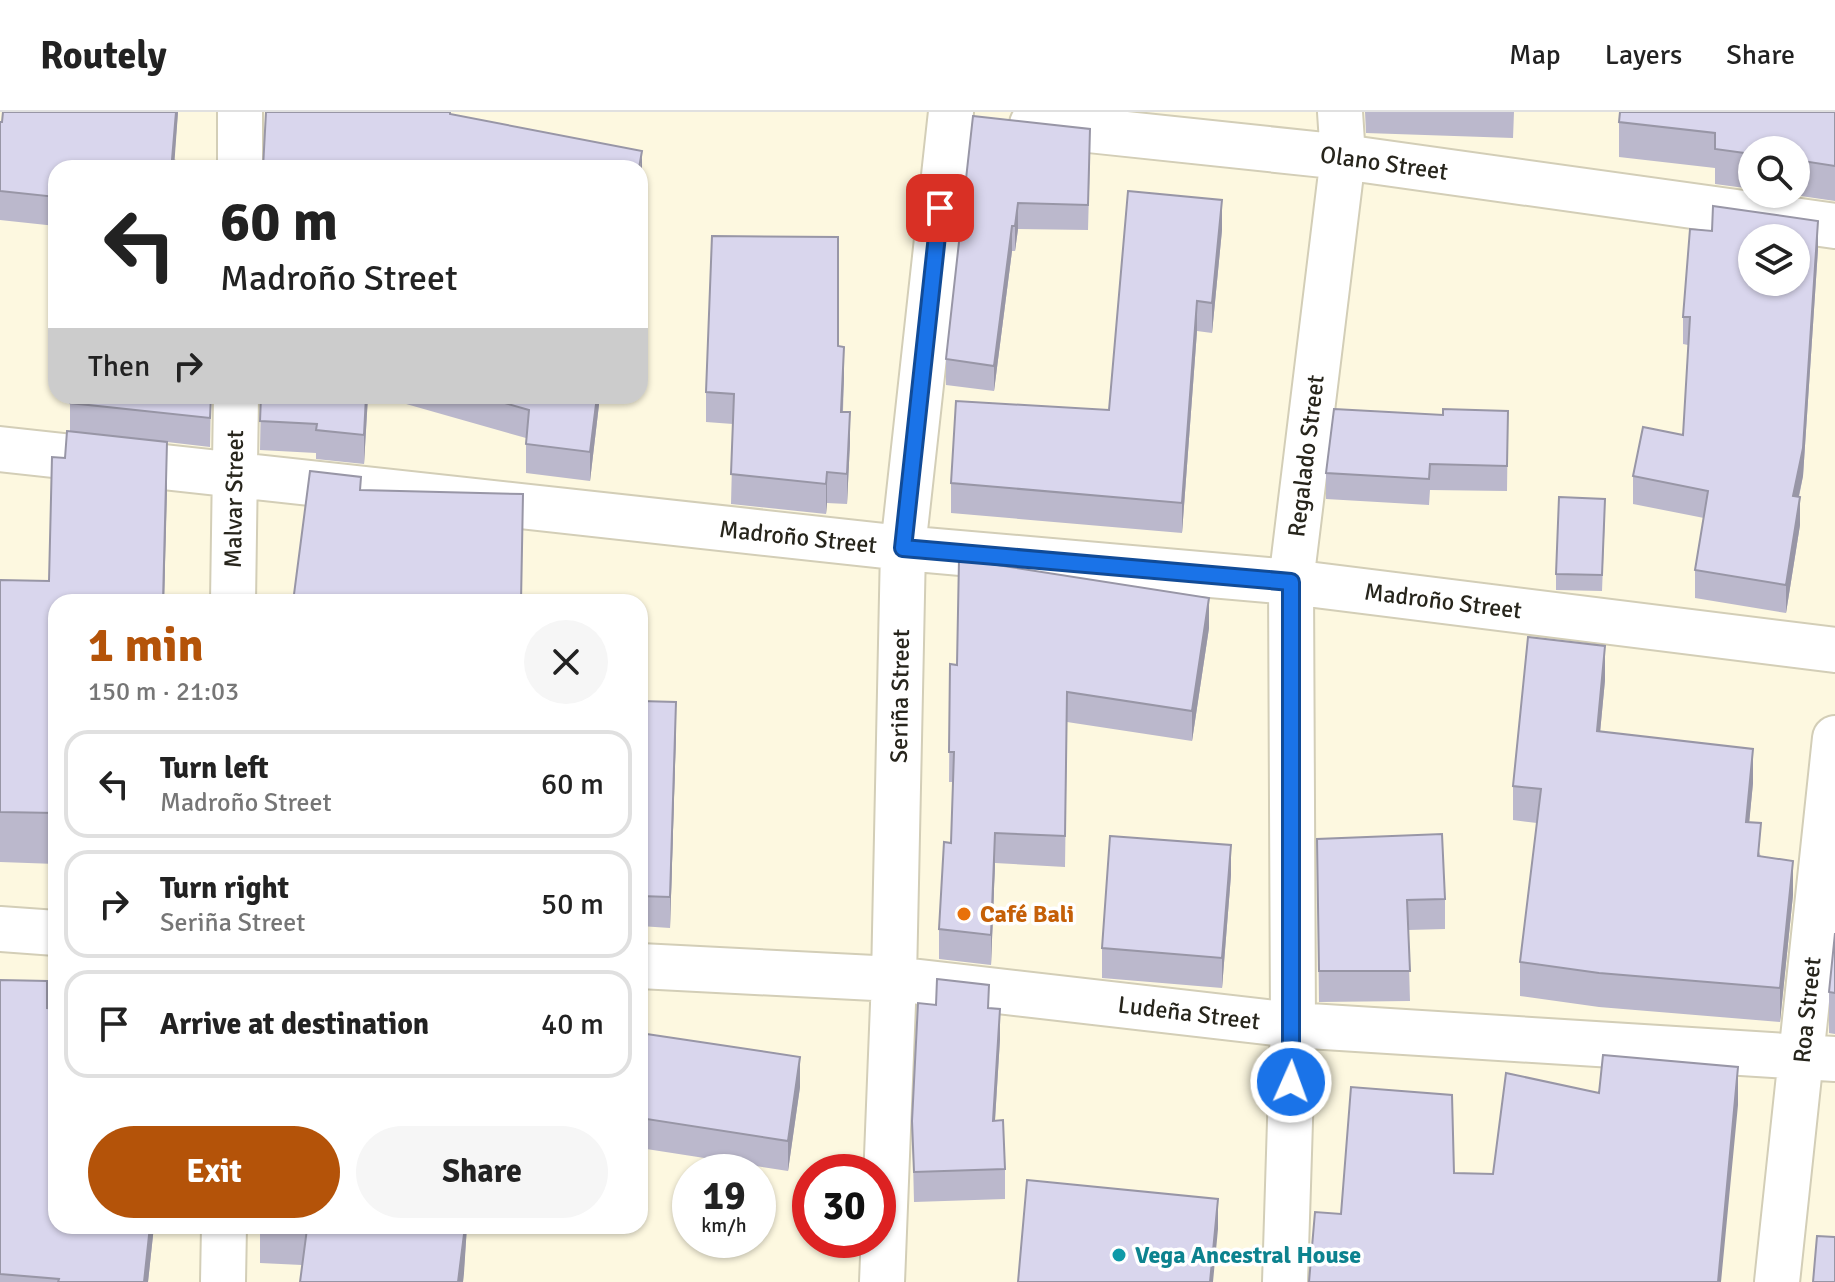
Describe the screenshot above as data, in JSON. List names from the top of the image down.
{
  "streets": {
    "street": [
      "Olano Street",
      "Regalado Street",
      "Malvar Street",
      "Madroño Street",
      "Seriña Street",
      "Roa Street",
      "Ludeña Street"
    ]
  },
  "crossings": [
    ["Olano Street", "Regalado Street"],
    ["Olano Street", "Seriña Street"],
    ["Regalado Street", "Madroño Street"],
    ["Regalado Street", "Ludeña Street"],
    ["Malvar Street", "Madroño Street"],
    ["Madroño Street", "Seriña Street"],
    ["Seriña Street", "Ludeña Street"],
    ["Roa Street", "Ludeña Street"]
  ],
  "places": ["Café Bali", "Vega Ancestral House"],
  "page": {
    "header": "Routely",
    "nav": ["Map", "Layers", "Share"],
    "turn": ["60 m", "Madroño Street"],
    "then": "Then",
    "heading": ["1 min", "150 m · 21:03"],
    "list": [
      {
        "name": "Turn left",
        "note": "Madroño Street",
        "value": "60 m"
      },
      {
        "name": "Turn right",
        "note": "Seriña Street",
        "value": "50 m"
      },
      {
        "name": "Arrive at destination",
        "value": "40 m"
      }
    ],
    "buttons": ["Exit", "Share"],
    "speed": "19 km/h",
    "limit": "30"
  }
}
